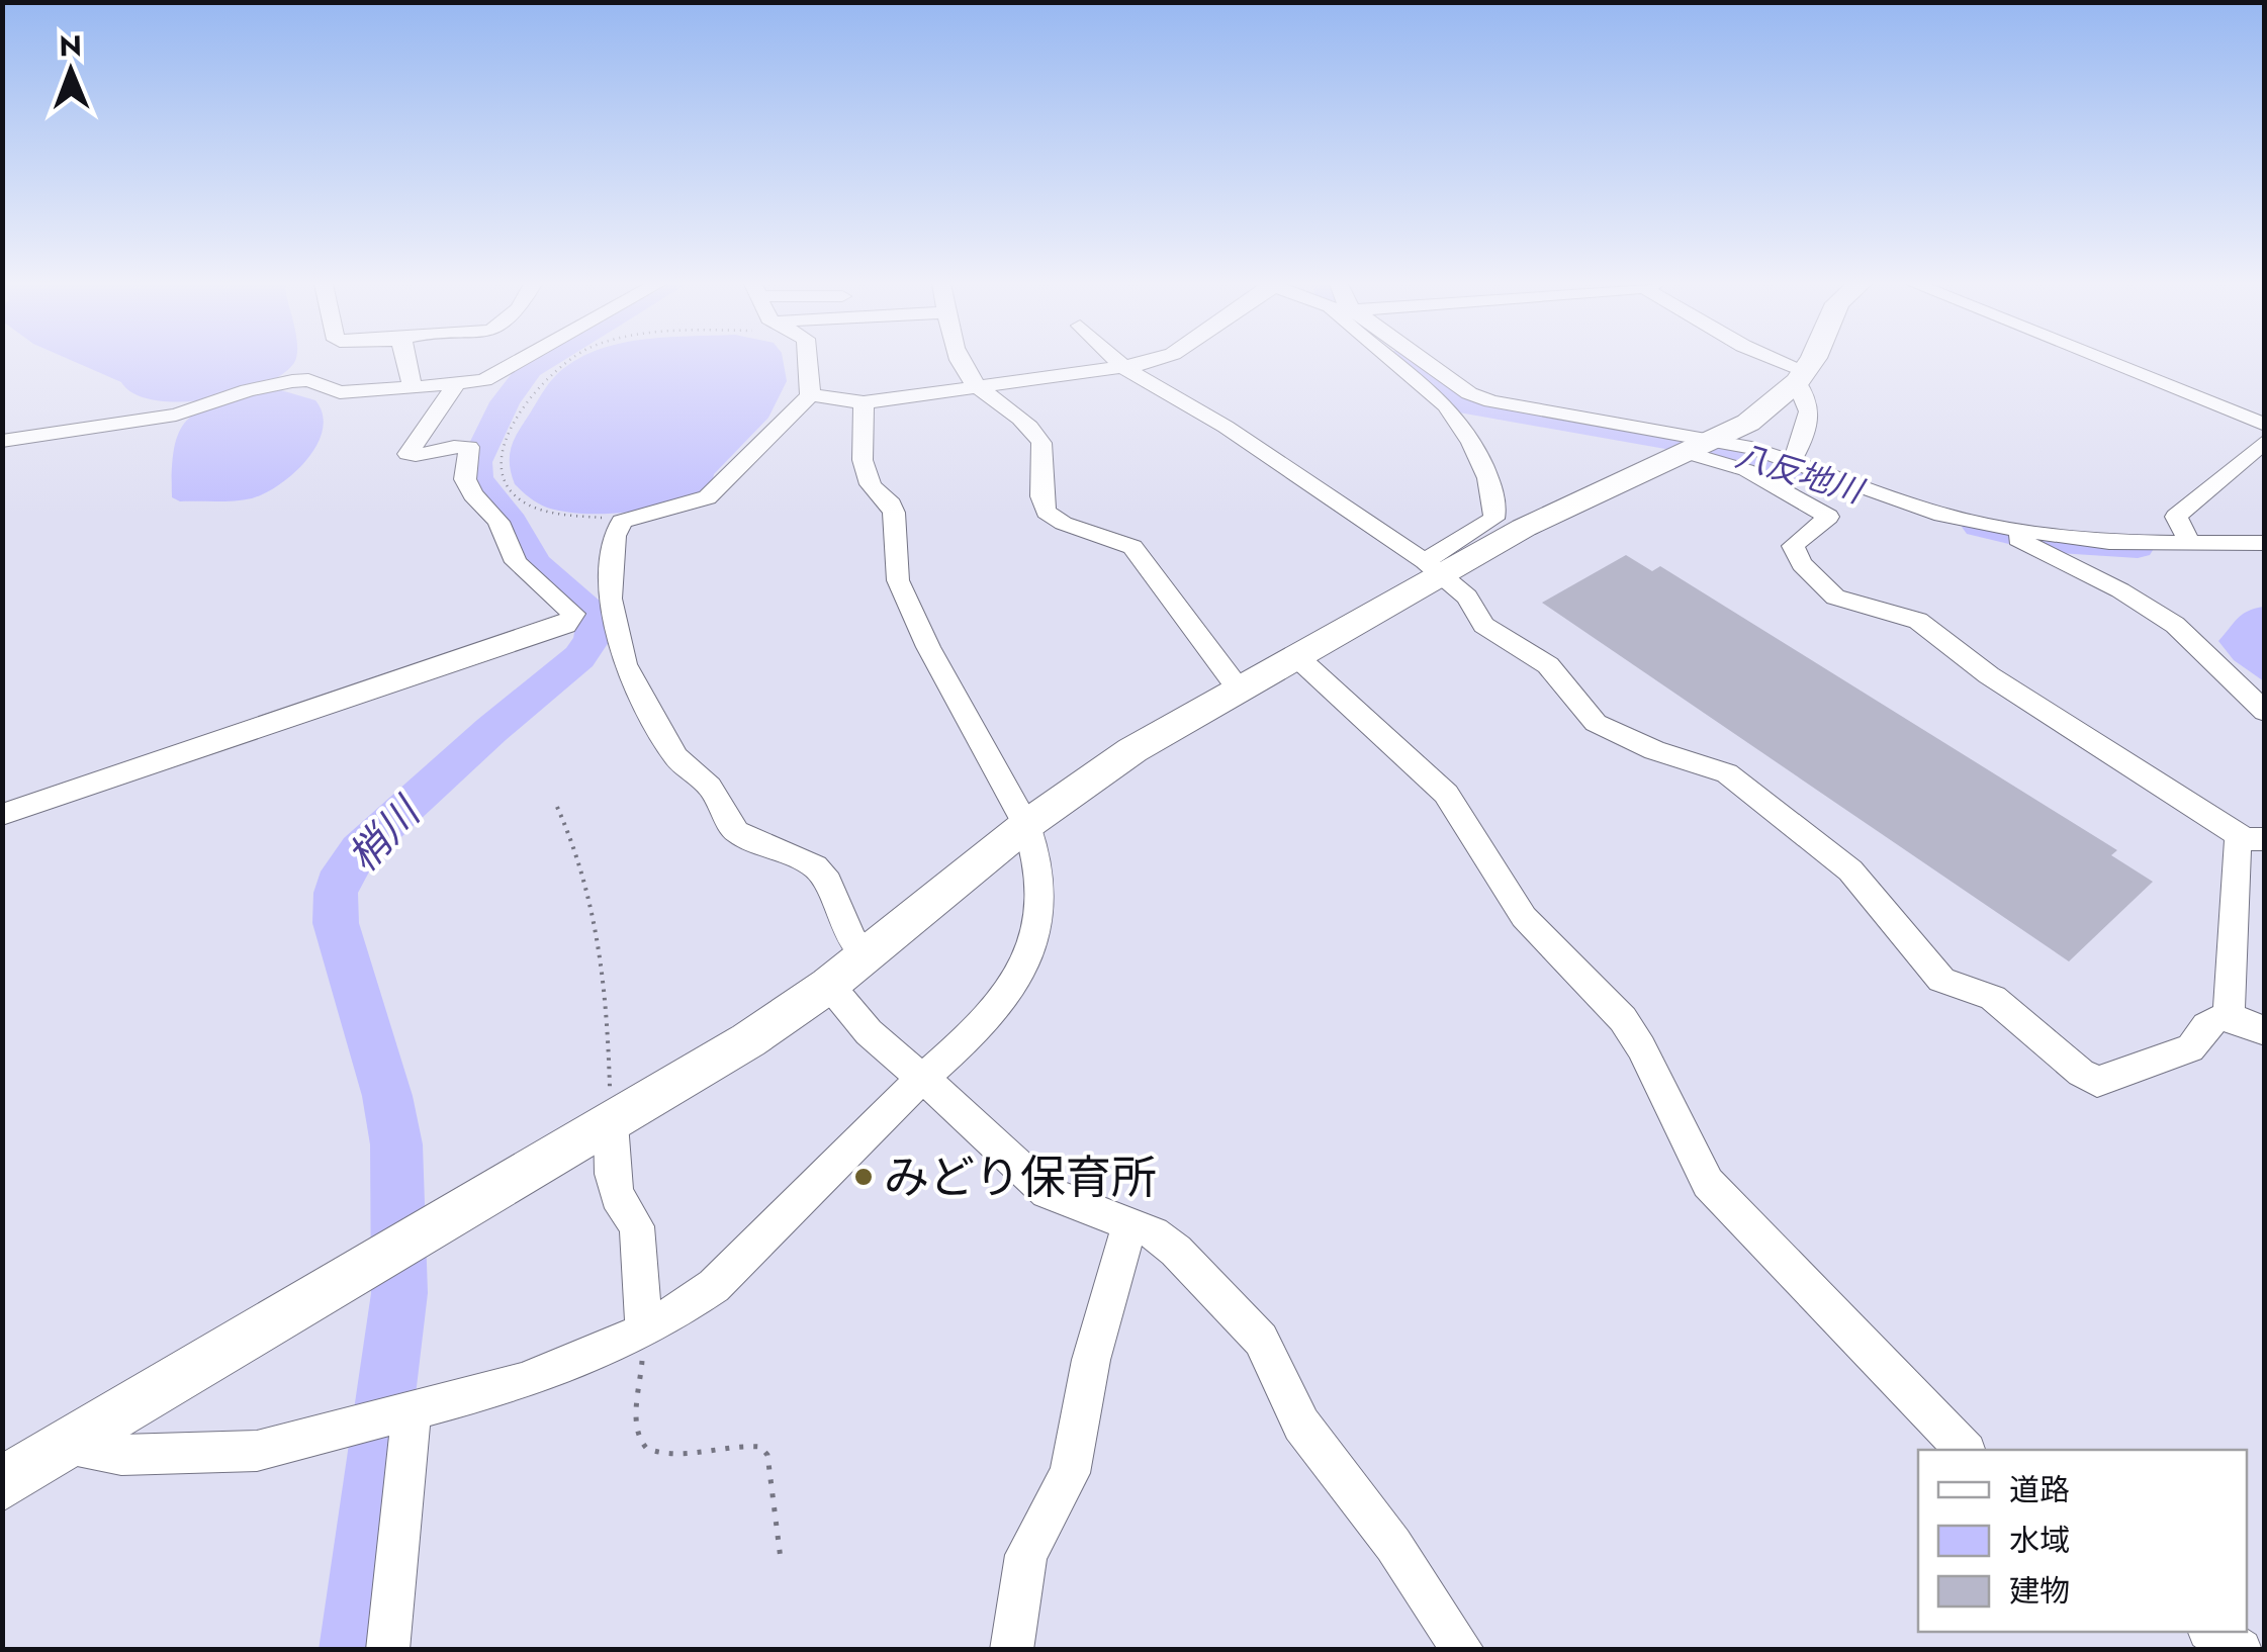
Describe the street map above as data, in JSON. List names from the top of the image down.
{
  "water": ["八反地川", "梢川"],
  "places": ["みどり保育所"],
  "legend": ["道路", "水域", "建物"],
  "north": "top"
}
